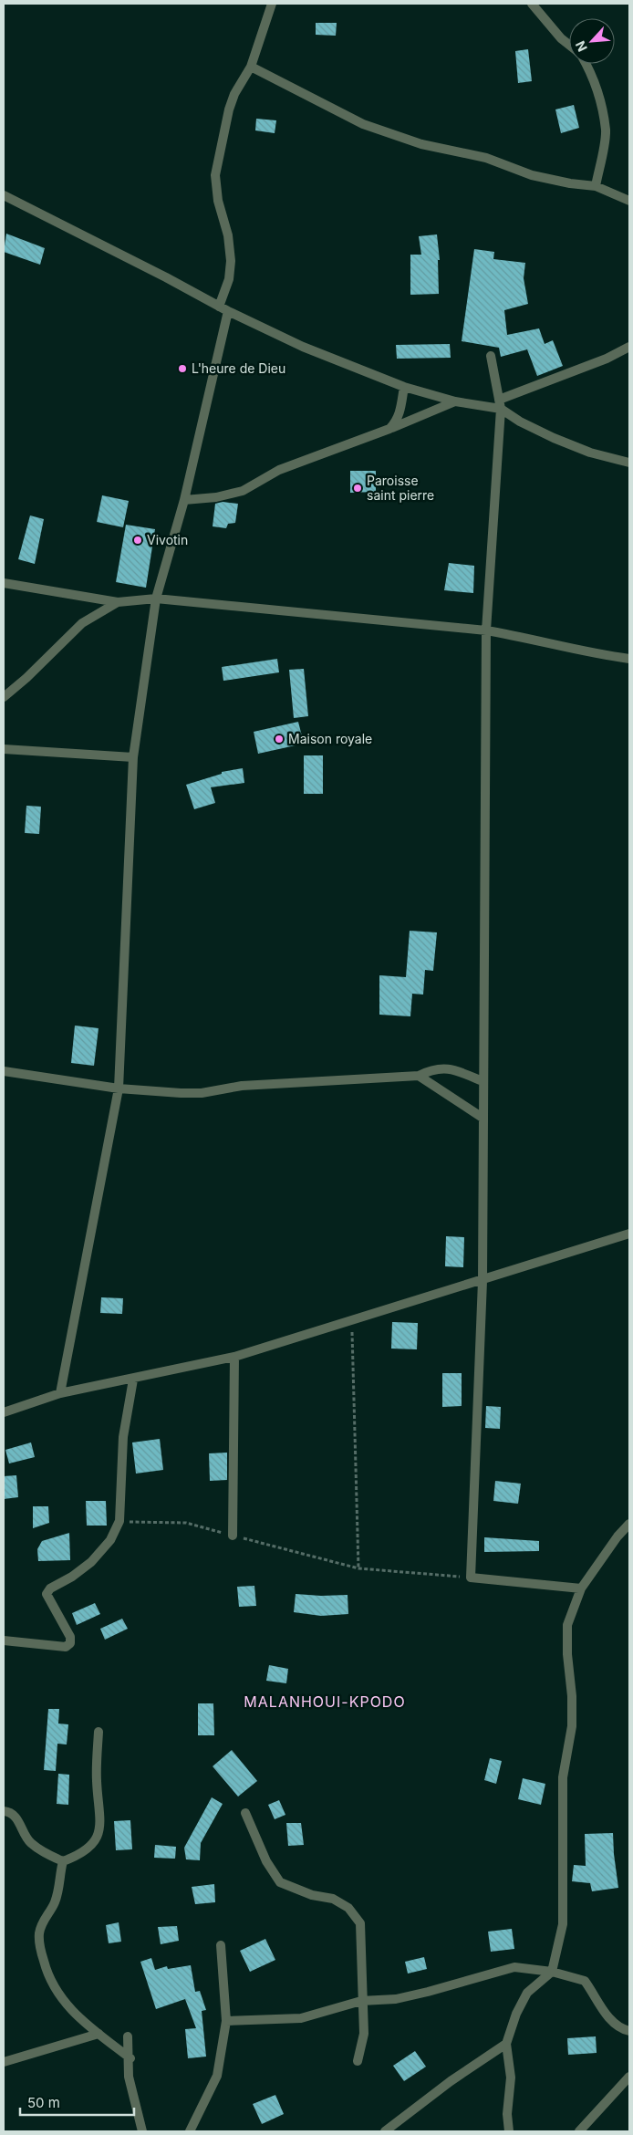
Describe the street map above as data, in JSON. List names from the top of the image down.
{
  "districts": ["MALANHOUI-KPODO"],
  "places": [
    "L'heure de Dieu",
    "Paroisse saint pierre",
    "Vivotin",
    "Maison royale"
  ],
  "scale_bar": "50 m",
  "north": "bottom left"
}
